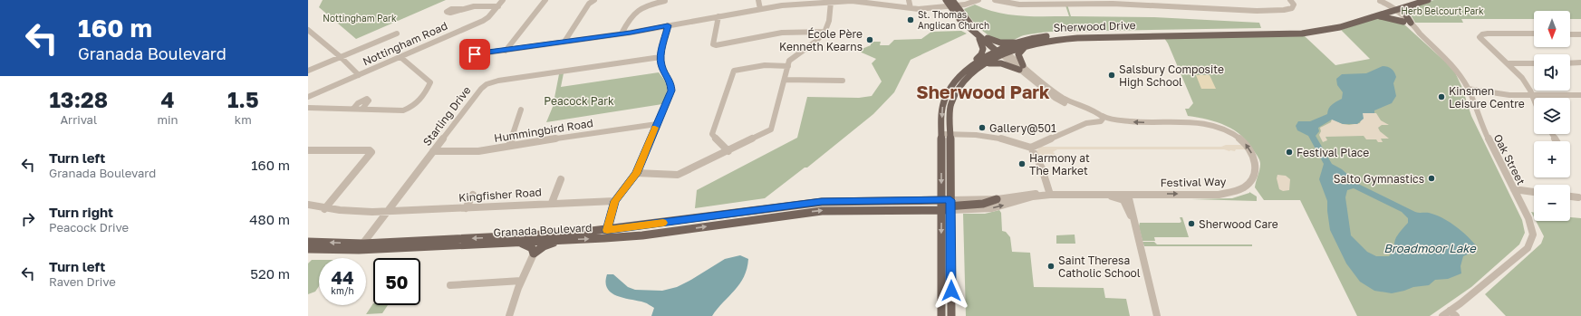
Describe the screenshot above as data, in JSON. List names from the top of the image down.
{
  "streets": {
    "main road": ["Sherwood Drive", "Granada Boulevard"],
    "street": [
      "Nottingham Road",
      "Starling Drive",
      "Hummingbird Road",
      "Oak Street",
      "Festival Way",
      "Kingfisher Road"
    ]
  },
  "crossings": [
    ["Sherwood Drive", "Oak Street"],
    ["Sherwood Drive", "Festival Way"],
    ["Sherwood Drive", "Granada Boulevard"],
    ["Starling Drive", "Hummingbird Road"],
    ["Starling Drive", "Kingfisher Road"],
    ["Starling Drive", "Granada Boulevard"],
    ["Festival Way", "Granada Boulevard"]
  ],
  "districts": ["Sherwood Park"],
  "water": ["Broadmoor Lake"],
  "parks": ["Herb Belcourt Park", "Nottingham Park", "Peacock Park"],
  "places": [
    "St. Thomas Anglican Church",
    "École Père Kenneth Kearns",
    "Salsbury Composite High School",
    "Kinsmen Leisure Centre",
    "Gallery@501",
    "Festival Place",
    "Harmony at The Market",
    "Salto Gymnastics",
    "Sherwood Care",
    "Saint Theresa Catholic School"
  ],
  "north": "bottom",
  "page": {
    "turn": ["160 m", "Granada Boulevard"],
    "map_buttons": ["+", "−"],
    "eta": [
      "13:28",
      "Arrival",
      "4",
      "min",
      "1.5",
      "km"
    ],
    "list": [
      {
        "name": "Turn left",
        "note": "Granada Boulevard",
        "value": "160 m"
      },
      {
        "name": "Turn right",
        "note": "Peacock Drive",
        "value": "480 m"
      },
      {
        "name": "Turn left",
        "note": "Raven Drive",
        "value": "520 m"
      }
    ],
    "speed": "44 km/h",
    "limit": "50"
  }
}
